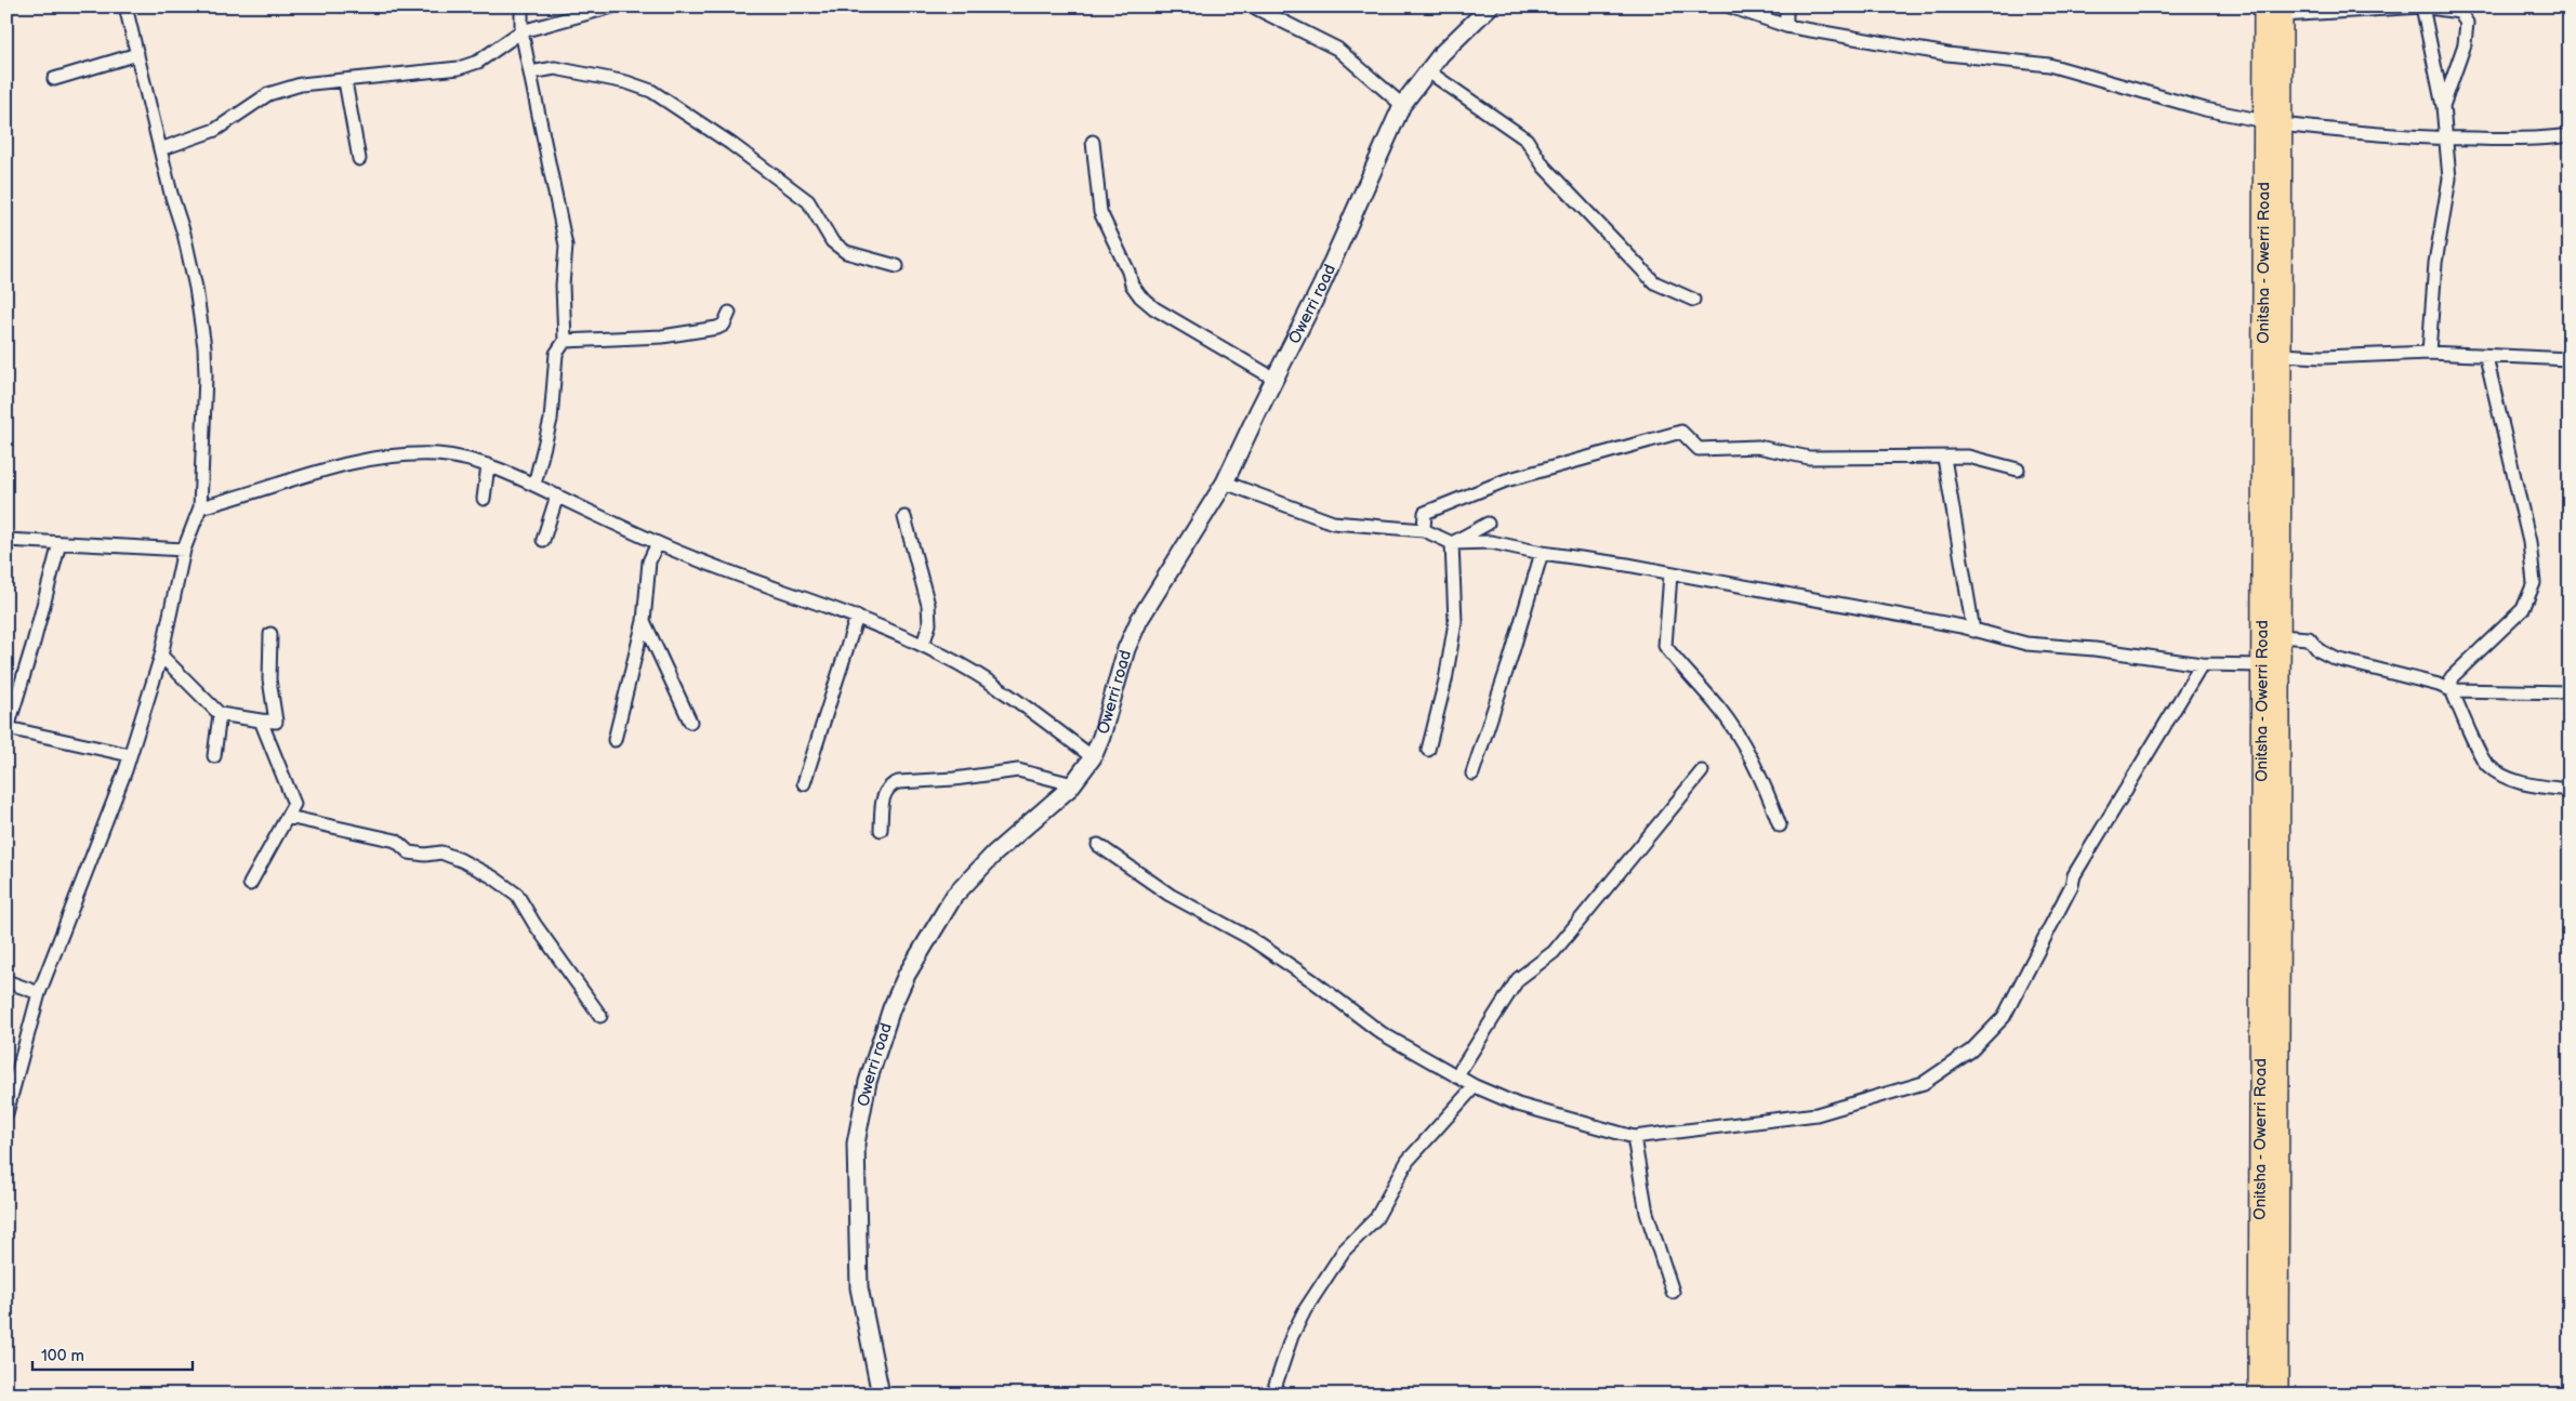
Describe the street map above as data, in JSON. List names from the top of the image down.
{
  "streets": {
    "highway": ["Onitsha - Owerri Road"],
    "main road": ["Owerri road"]
  },
  "scale_bar": "100 m"
}
